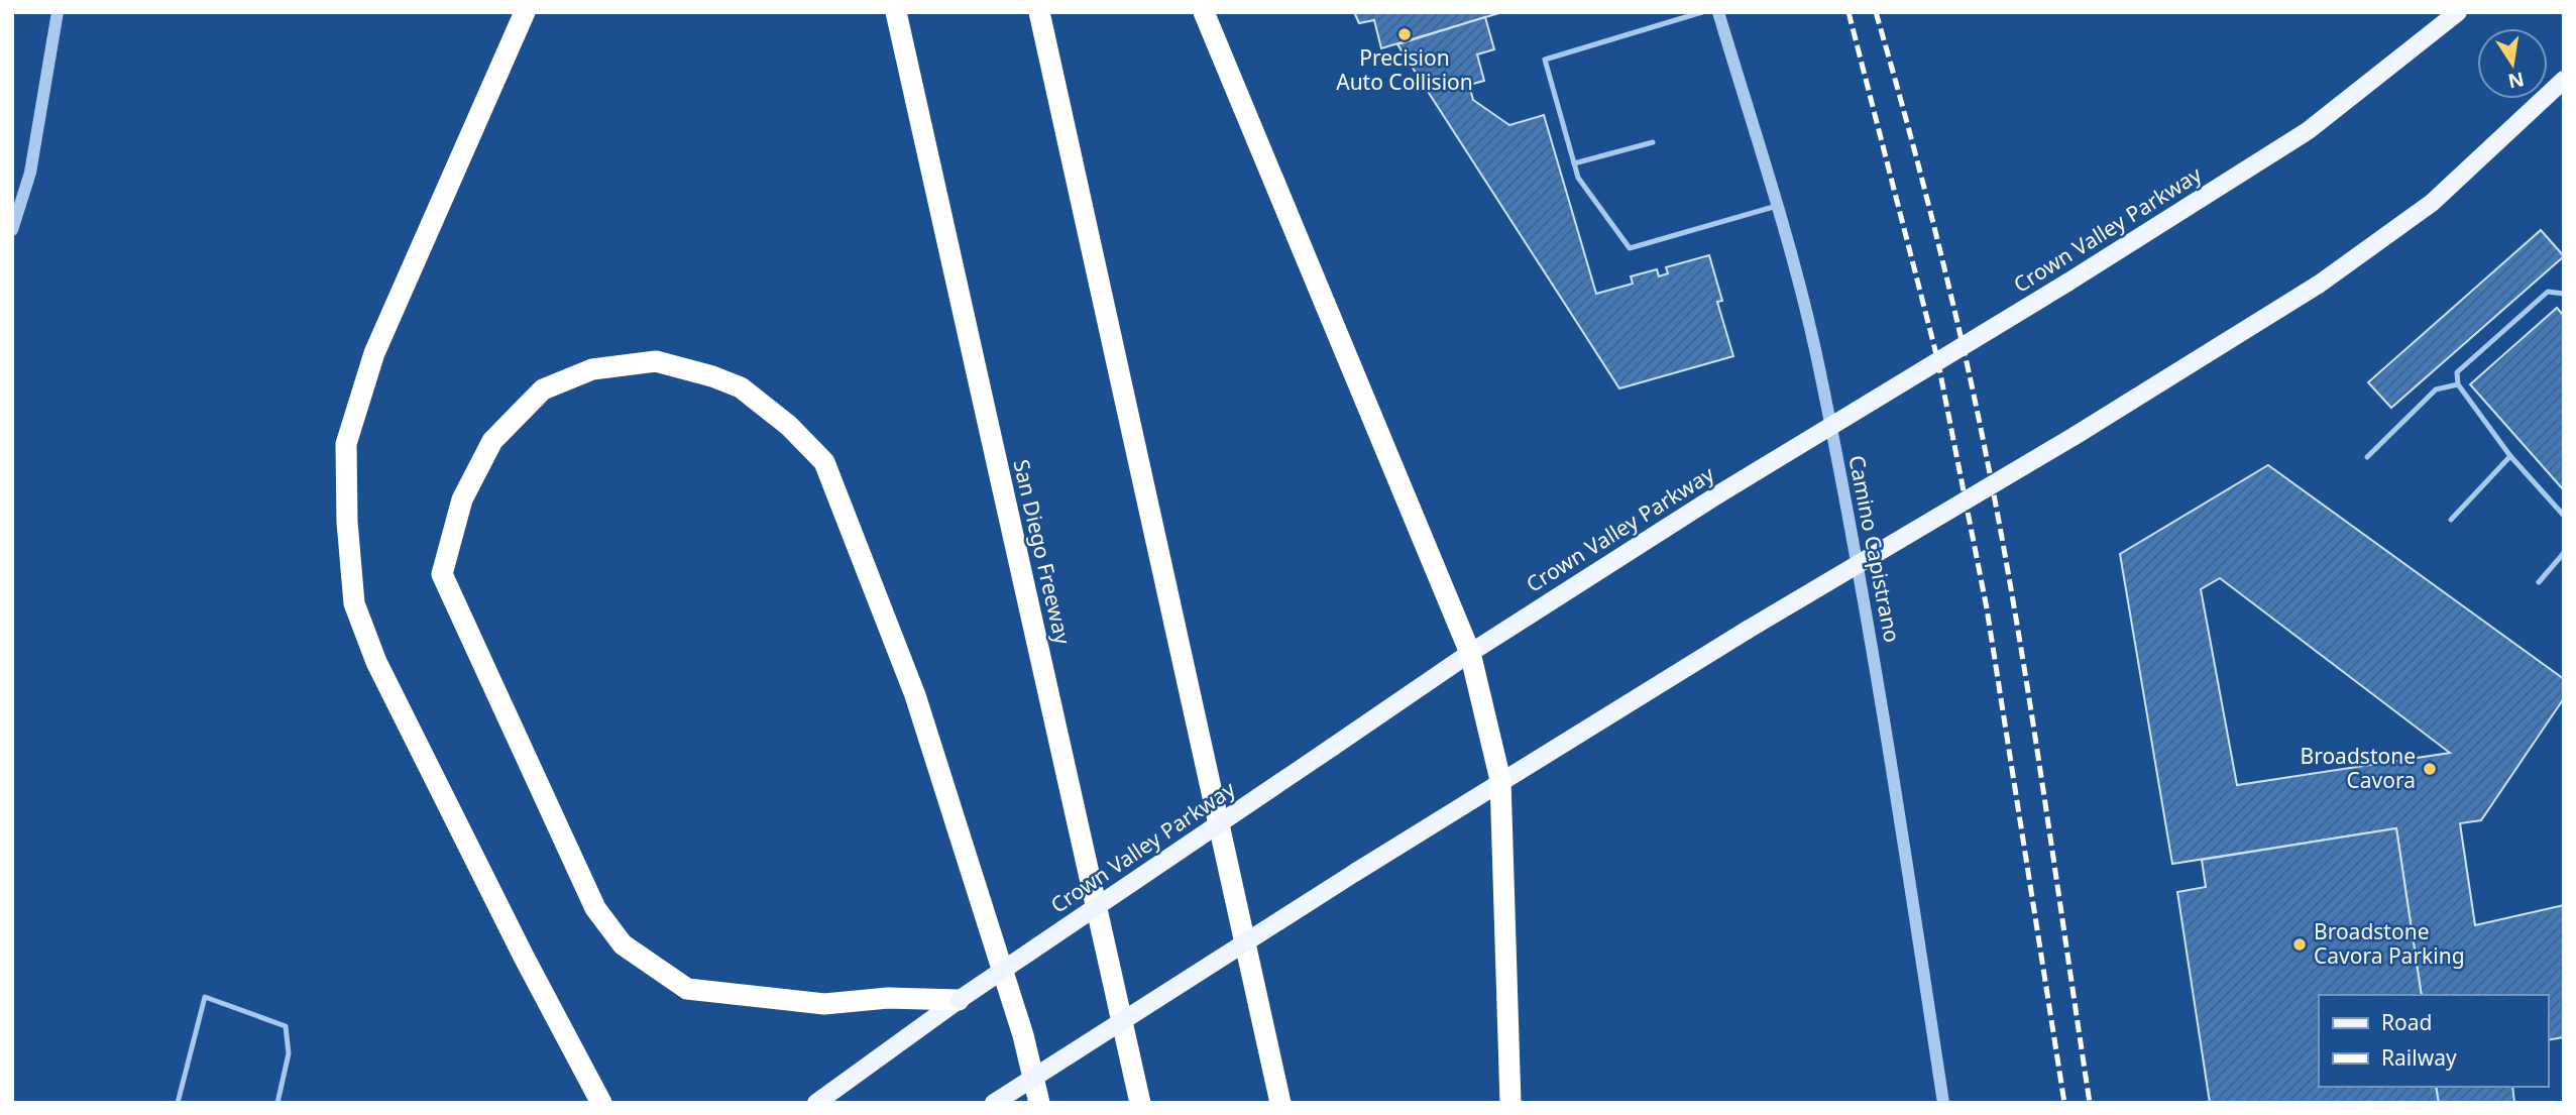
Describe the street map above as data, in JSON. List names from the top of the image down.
{
  "streets": {
    "highway": ["San Diego Freeway"],
    "main road": ["Crown Valley Parkway"],
    "street": ["Camino Capistrano"]
  },
  "places": ["Precision Auto Collision", "Broadstone Cavora", "Broadstone Cavora Parking"],
  "legend": ["Road", "Railway"],
  "north": "bottom"
}
